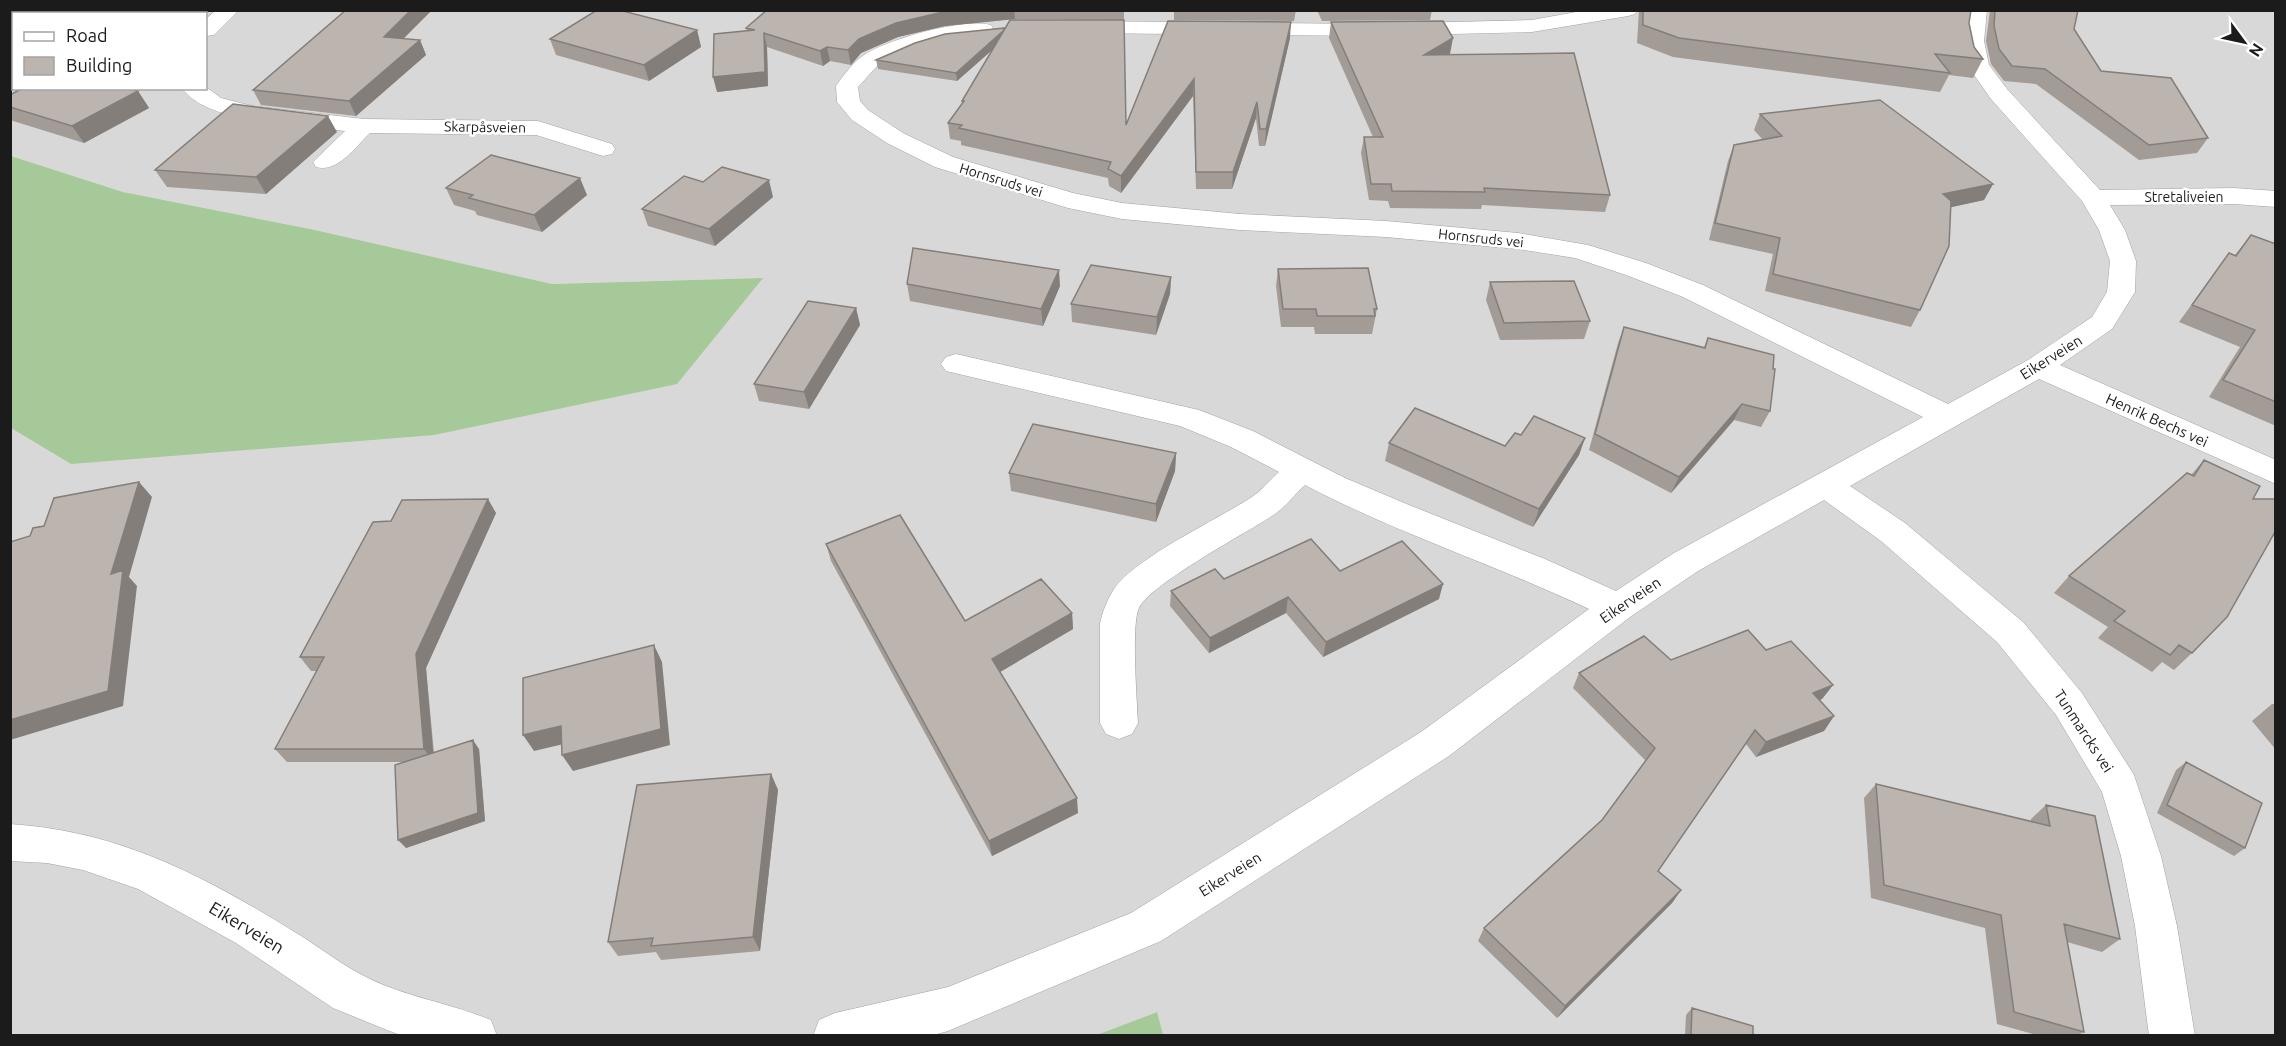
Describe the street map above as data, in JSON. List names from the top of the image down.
{
  "streets": {
    "street": [
      "Skarpåsveien",
      "Hornsruds vei",
      "Stretaliveien",
      "Eikerveien",
      "Henrik Bechs vei",
      "Tunmarcks vei"
    ]
  },
  "crossings": [
    ["Hornsruds vei", "Eikerveien"],
    ["Stretaliveien", "Eikerveien"],
    ["Eikerveien", "Henrik Bechs vei"],
    ["Eikerveien", "Tunmarcks vei"]
  ],
  "legend": ["Road", "Building"],
  "north": "bottom right"
}
